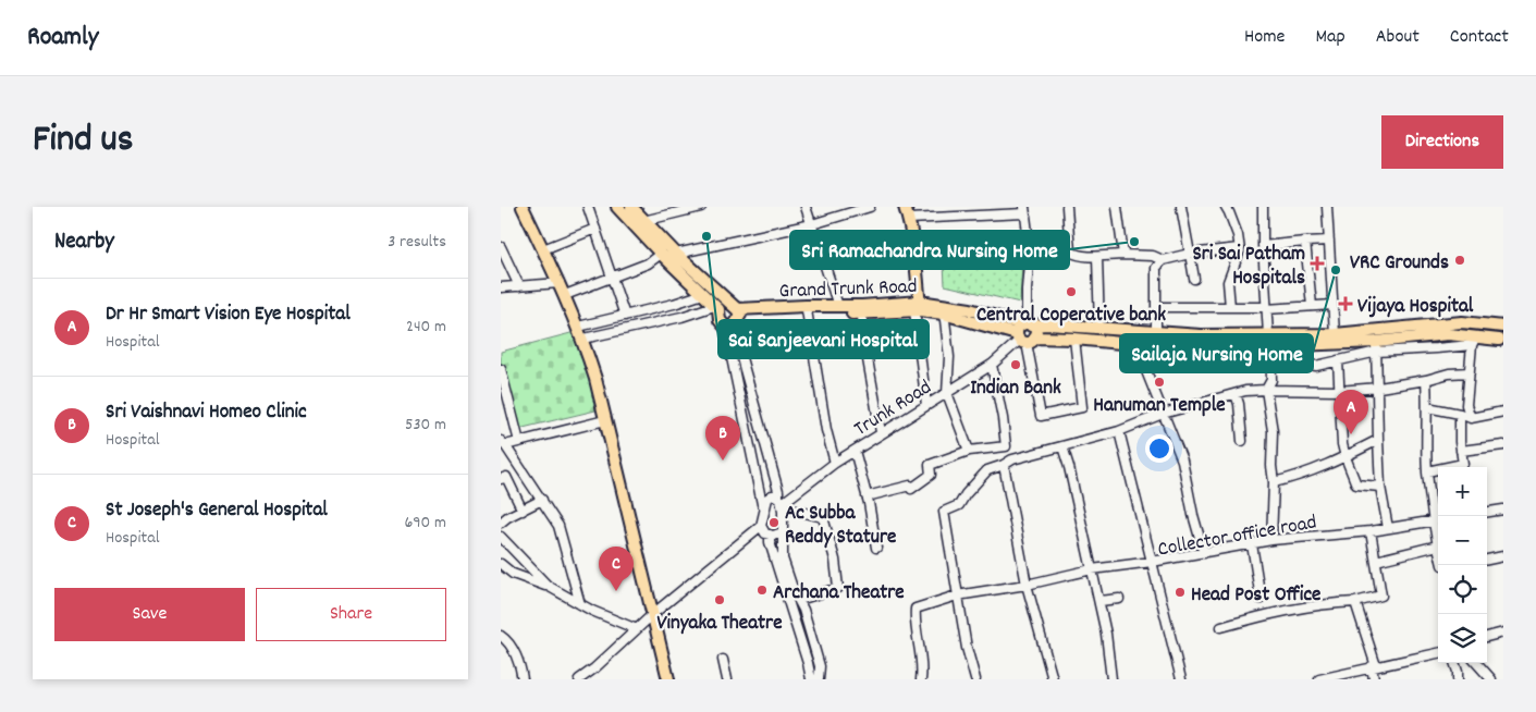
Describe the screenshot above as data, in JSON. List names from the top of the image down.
{
  "streets": {
    "main road": ["Grand Trunk Road"],
    "street": ["Trunk Road", "Collector office road"]
  },
  "crossings": [
    ["Grand Trunk Road", "Trunk Road"]
  ],
  "places": {
    "other": [
      "Sai Sanjeevani Hospital",
      "Sri Ramachandra Nursing Home",
      "VRC Grounds",
      "Sailaja Nursing Home",
      "Central Coperative bank",
      "Indian Bank",
      "Hanuman Temple",
      "Ac Subba Reddy Stature",
      "Archana Theatre",
      "Head Post Office",
      "Vinyaka Theatre"
    ],
    "health": ["Sri Sai Patham Hospitals", "Vijaya Hospital"]
  },
  "page": {
    "header": "Roamly",
    "nav": [
      "Home",
      "Map",
      "About",
      "Contact"
    ],
    "title": "Find us",
    "buttons": [
      "Directions",
      ["Save", "Share"]
    ],
    "heading": ["Nearby", "3 results"],
    "list": [
      {
        "mark": "A",
        "name": "Dr Hr Smart Vision Eye Hospital",
        "note": "Hospital",
        "value": "240 m"
      },
      {
        "mark": "B",
        "name": "Sri Vaishnavi Homeo Clinic",
        "note": "Hospital",
        "value": "530 m"
      },
      {
        "mark": "C",
        "name": "St Joseph's General Hospital",
        "note": "Hospital",
        "value": "690 m"
      }
    ],
    "pins": ["A", "B", "C"],
    "map_buttons": ["+", "−"]
  }
}
